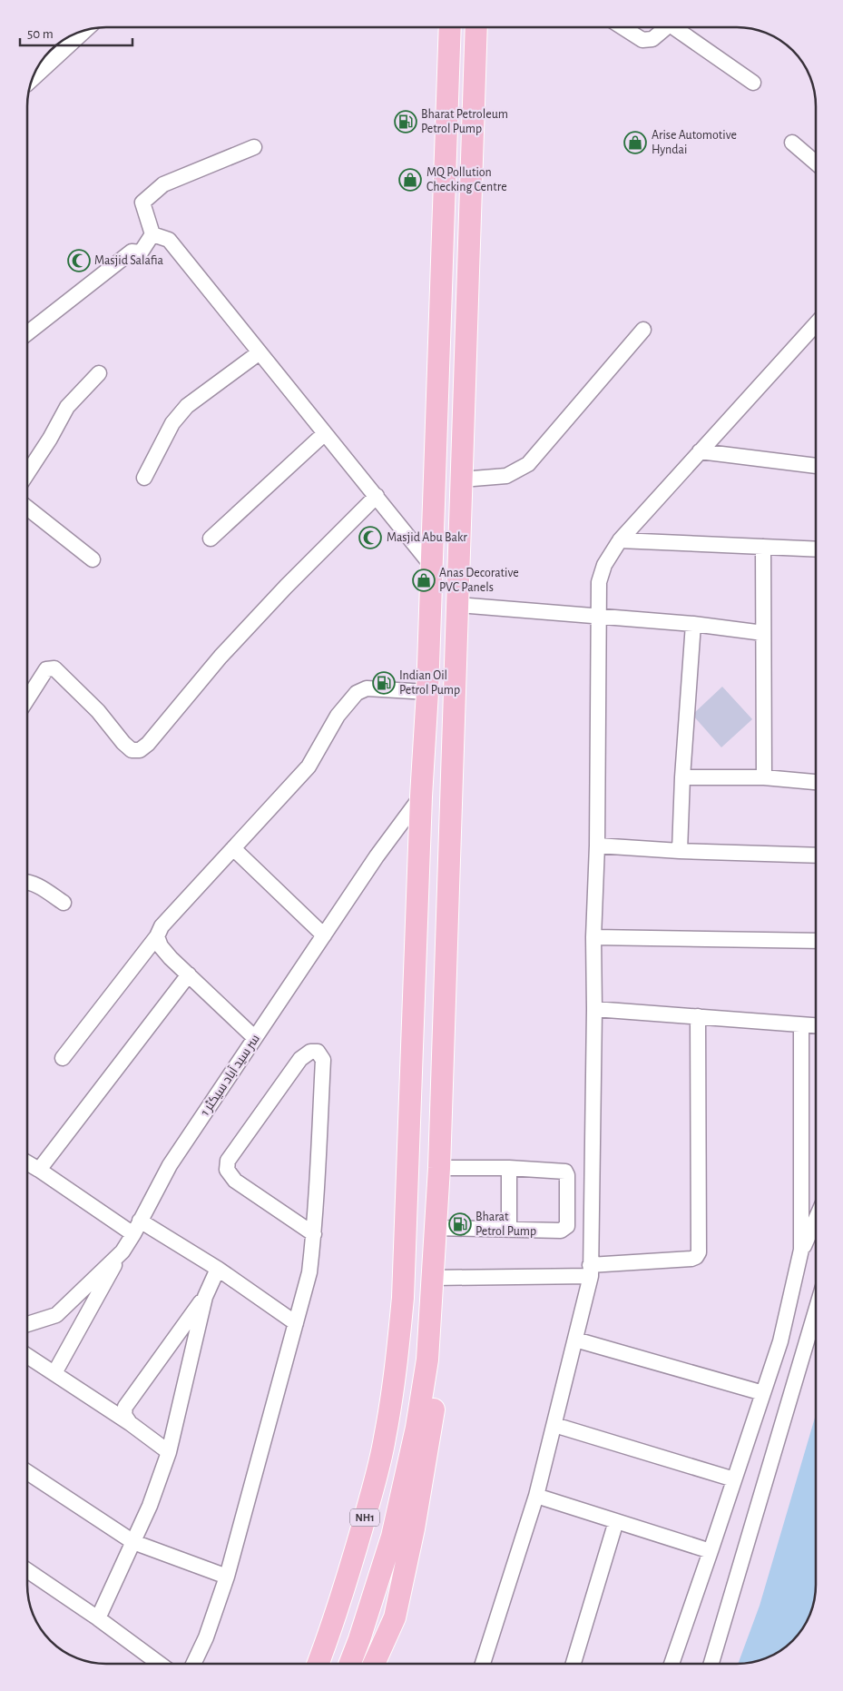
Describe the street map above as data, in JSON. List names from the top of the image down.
{
  "streets": {
    "highway": ["NH1"],
    "street": ["سر سید آباد سیکٹر 1"]
  },
  "crossings": [
    ["سر سید آباد سیکٹر 1", "NH1"]
  ],
  "places": {
    "fuel station": ["Bharat Petroleum Petrol Pump", "Indian Oil Petrol Pump", "Bharat Petrol Pump"],
    "shop": ["Arise Automotive Hyndai", "MQ Pollution Checking Centre", "Anas Decorative PVC Panels"],
    "mosque": ["Masjid Salafia", "Masjid Abu Bakr"]
  },
  "scale_bar": "50 m"
}
